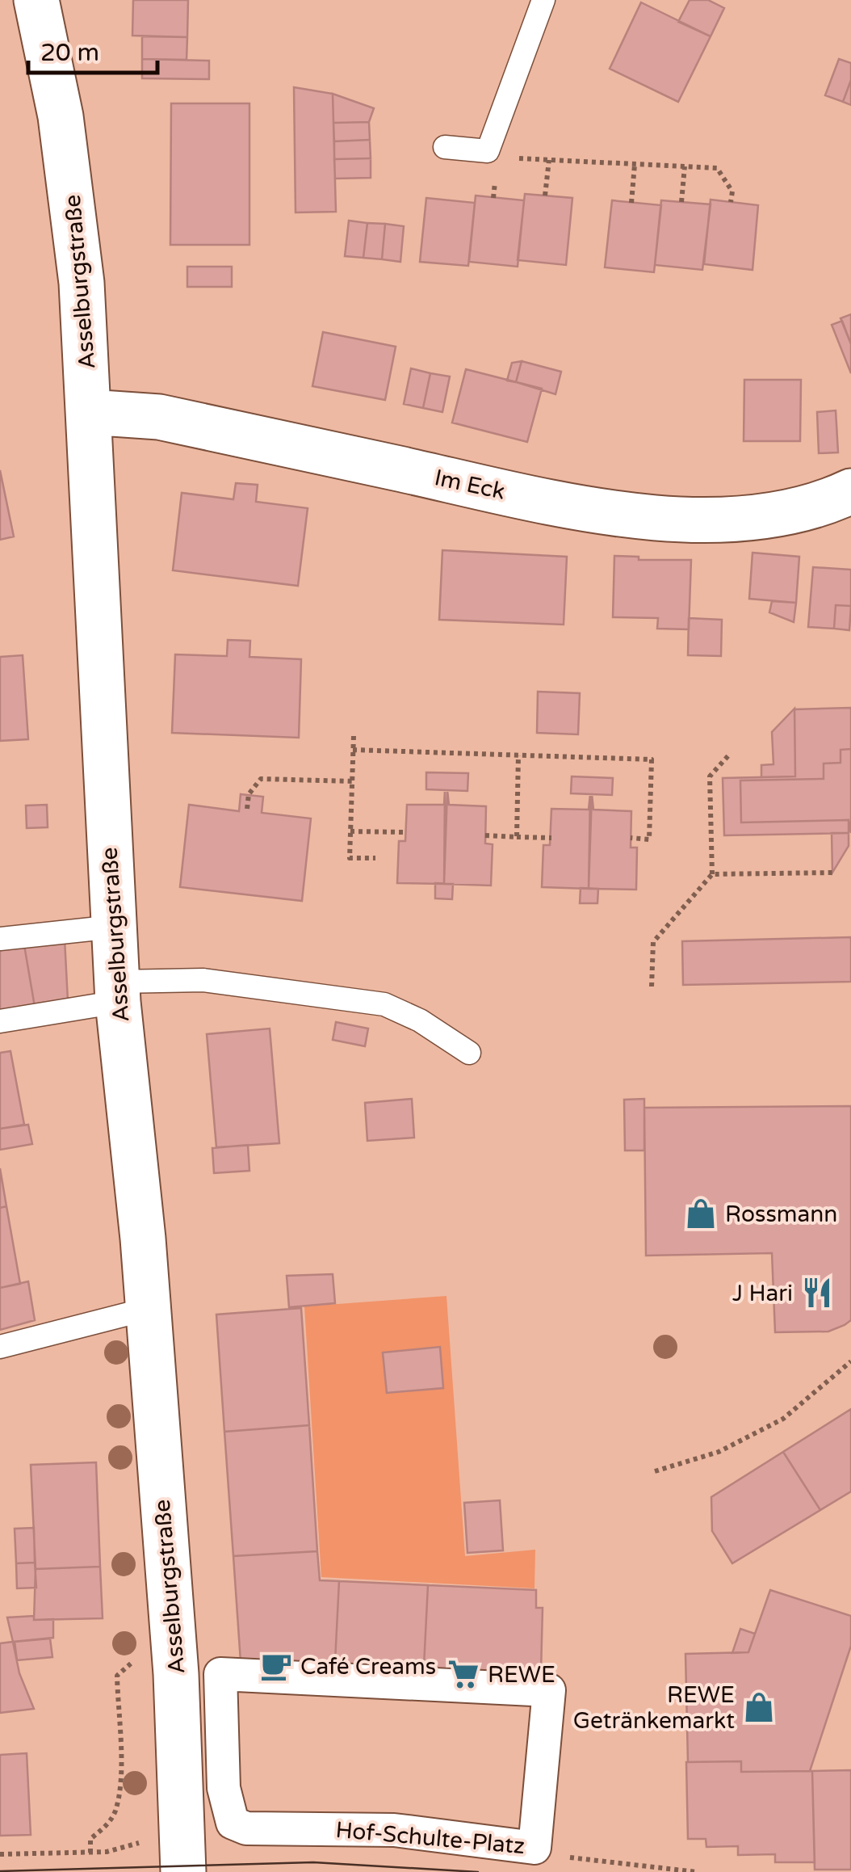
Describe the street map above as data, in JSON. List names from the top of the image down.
{
  "streets": {
    "street": ["Asselburgstraße", "Im Eck", "Hof-Schulte-Platz"]
  },
  "crossings": [
    ["Asselburgstraße", "Im Eck"]
  ],
  "places": {
    "shop": ["Rossmann", "REWE Getränkemarkt"],
    "restaurant": ["J Hari"],
    "cafe": ["Café Creams"],
    "supermarket": ["REWE"]
  },
  "scale_bar": "20 m"
}
